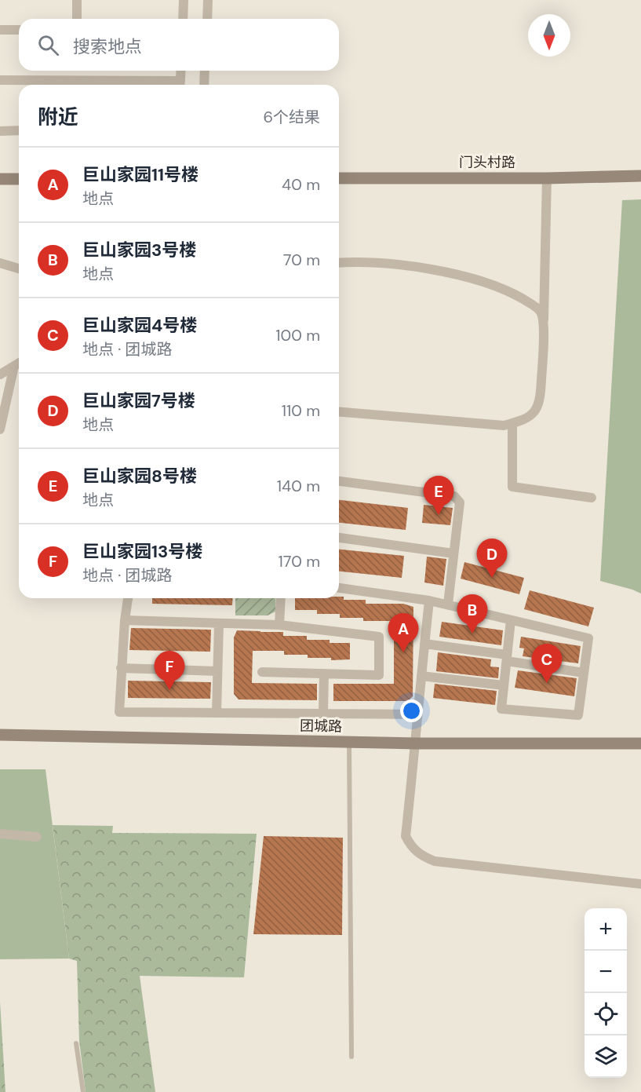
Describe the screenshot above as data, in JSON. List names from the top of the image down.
{
  "streets": {
    "street": ["门头村路", "团城路"]
  },
  "north": "bottom",
  "page": {
    "search": "搜索地点",
    "heading": ["附近", "6个结果"],
    "list": [
      {
        "mark": "A",
        "name": "巨山家园11号楼",
        "note": "地点",
        "value": "40 m"
      },
      {
        "mark": "B",
        "name": "巨山家园3号楼",
        "note": "地点",
        "value": "70 m"
      },
      {
        "mark": "C",
        "name": "巨山家园4号楼",
        "note": "地点 · 团城路",
        "value": "100 m"
      },
      {
        "mark": "D",
        "name": "巨山家园7号楼",
        "note": "地点",
        "value": "110 m"
      },
      {
        "mark": "E",
        "name": "巨山家园8号楼",
        "note": "地点",
        "value": "140 m"
      },
      {
        "mark": "F",
        "name": "巨山家园13号楼",
        "note": "地点 · 团城路",
        "value": "170 m"
      }
    ],
    "pins": [
      "E",
      "D",
      "B",
      "A",
      "C",
      "F"
    ],
    "map_buttons": ["+", "−"]
  }
}
